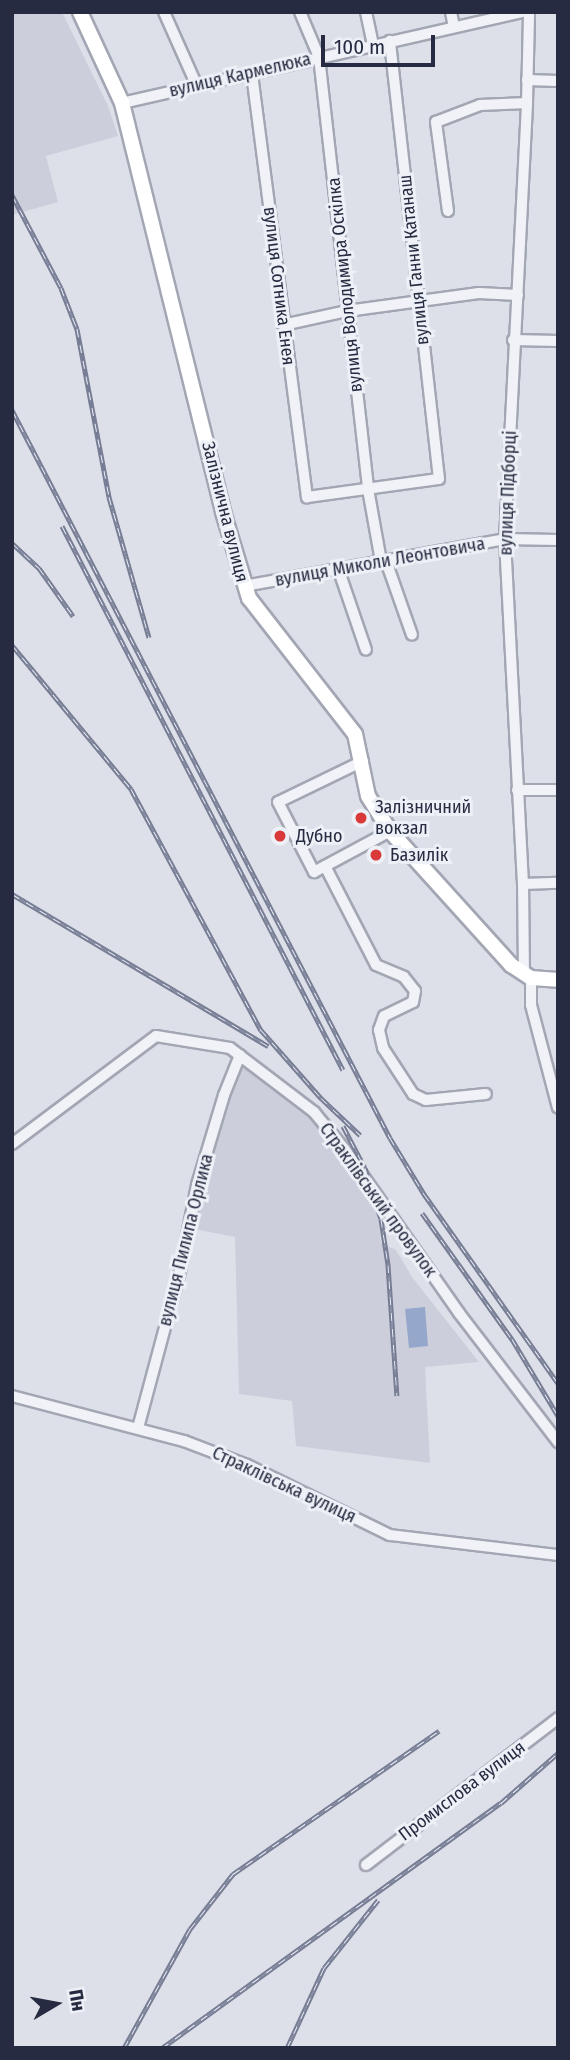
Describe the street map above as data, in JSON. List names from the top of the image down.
{
  "streets": {
    "main road": ["Залізнична вулиця"],
    "street": [
      "вулиця Кармелюка",
      "вулиця Ганни Катанаш",
      "вулиця Володимира Оскілка",
      "вулиця Сотника Енея",
      "вулиця Підборці",
      "вулиця Миколи Леонтовича",
      "Страклівський провулок",
      "вулиця Пилипа Орлика",
      "Страклівська вулиця",
      "Промислова вулиця"
    ]
  },
  "crossings": [
    ["вулиця Кармелюка", "вулиця Ганни Катанаш"],
    ["вулиця Кармелюка", "вулиця Володимира Оскілка"],
    ["вулиця Кармелюка", "вулиця Сотника Енея"],
    ["вулиця Кармелюка", "Залізнична вулиця"],
    ["вулиця Ганни Катанаш", "вулиця Володимира Оскілка"],
    ["вулиця Ганни Катанаш", "вулиця Сотника Енея"],
    ["вулиця Володимира Оскілка", "вулиця Сотника Енея"],
    ["вулиця Володимира Оскілка", "вулиця Миколи Леонтовича"],
    ["вулиця Підборці", "Залізнична вулиця"],
    ["вулиця Підборці", "вулиця Миколи Леонтовича"],
    ["Залізнична вулиця", "вулиця Миколи Леонтовича"],
    ["Страклівський провулок", "вулиця Пилипа Орлика"],
    ["вулиця Пилипа Орлика", "Страклівська вулиця"]
  ],
  "places": ["Залізничний вокзал", "Дубно", "Базилік"],
  "scale_bar": "100 m",
  "north": "right"
}
